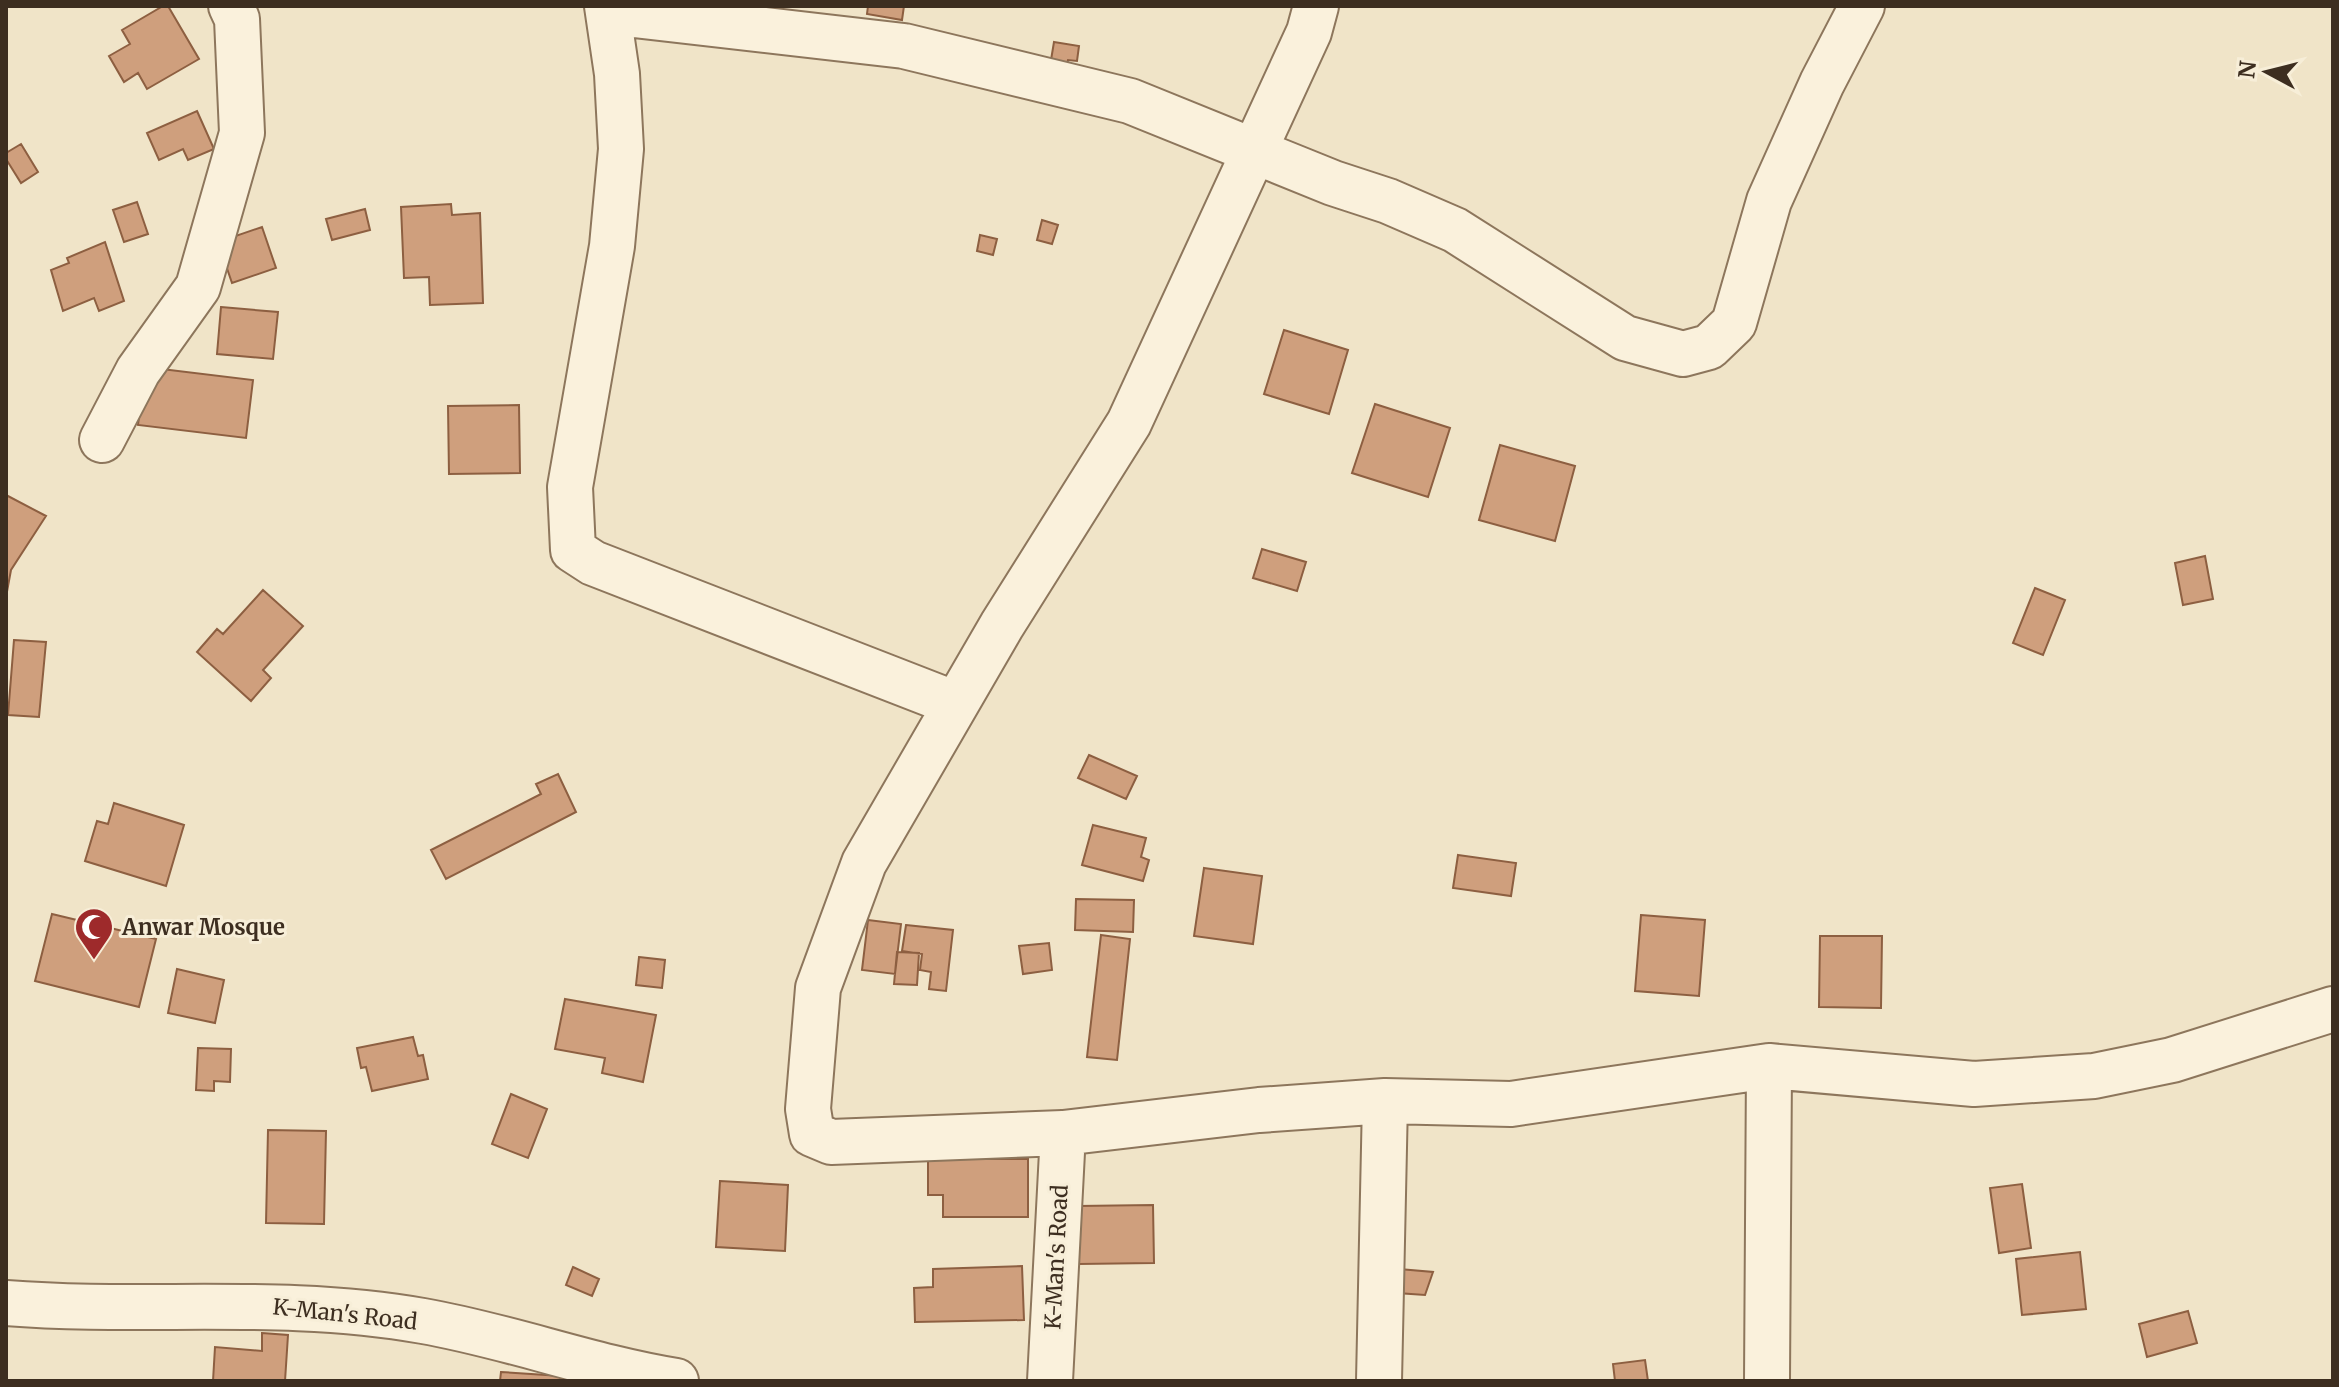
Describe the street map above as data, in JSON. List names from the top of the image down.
{
  "streets": {
    "street": ["K-Man's Road"]
  },
  "places": {
    "mosque": ["Anwar Mosque"]
  },
  "north": "left"
}
